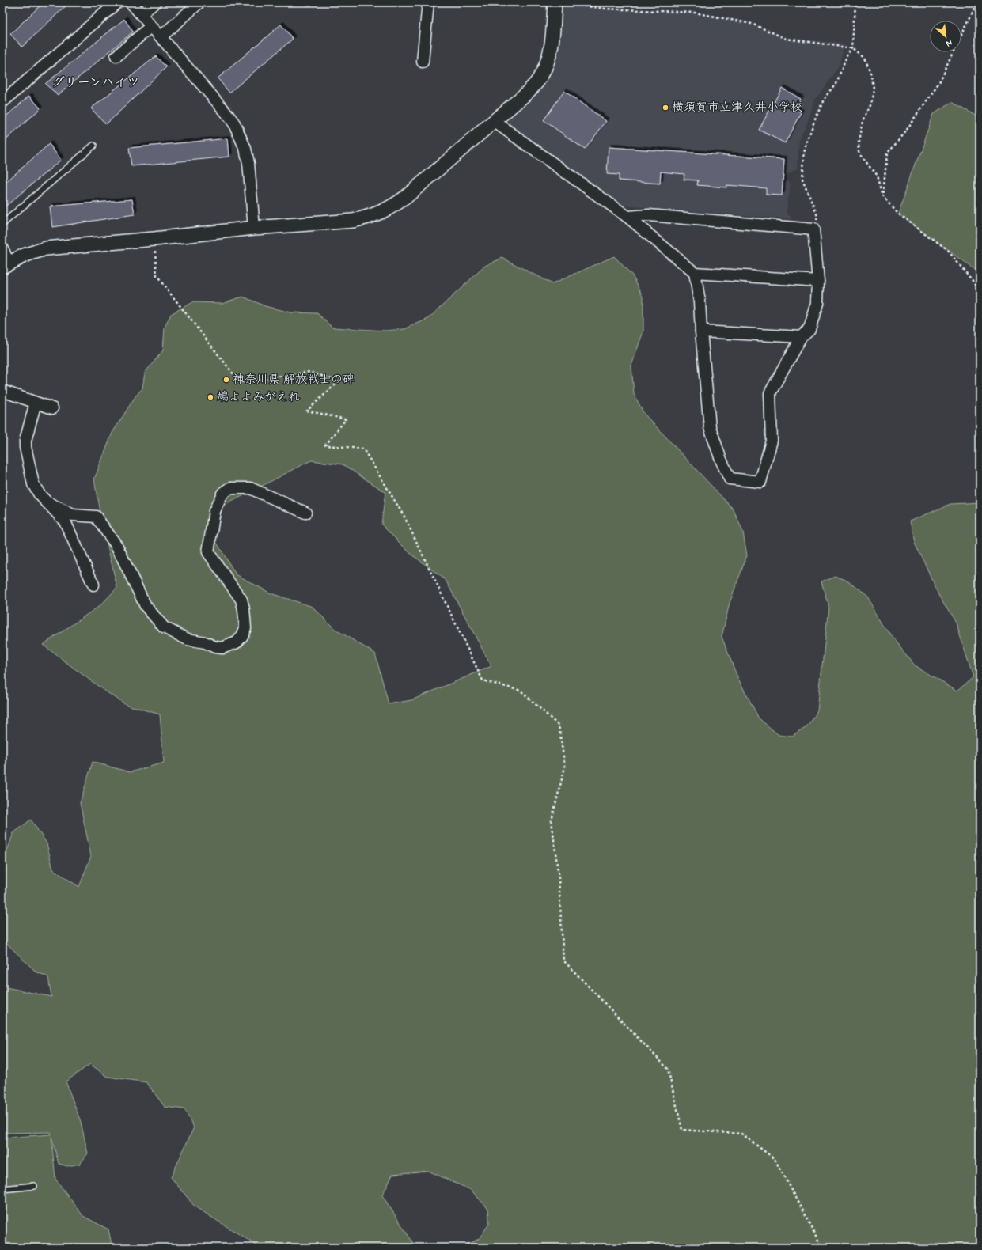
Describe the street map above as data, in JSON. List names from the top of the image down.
{
  "districts": ["グリーンハイツ"],
  "places": ["横須賀市立津久井小学校", "神奈川県 解放戦士の碑", "鳩よよみがえれ"],
  "north": "bottom right"
}
